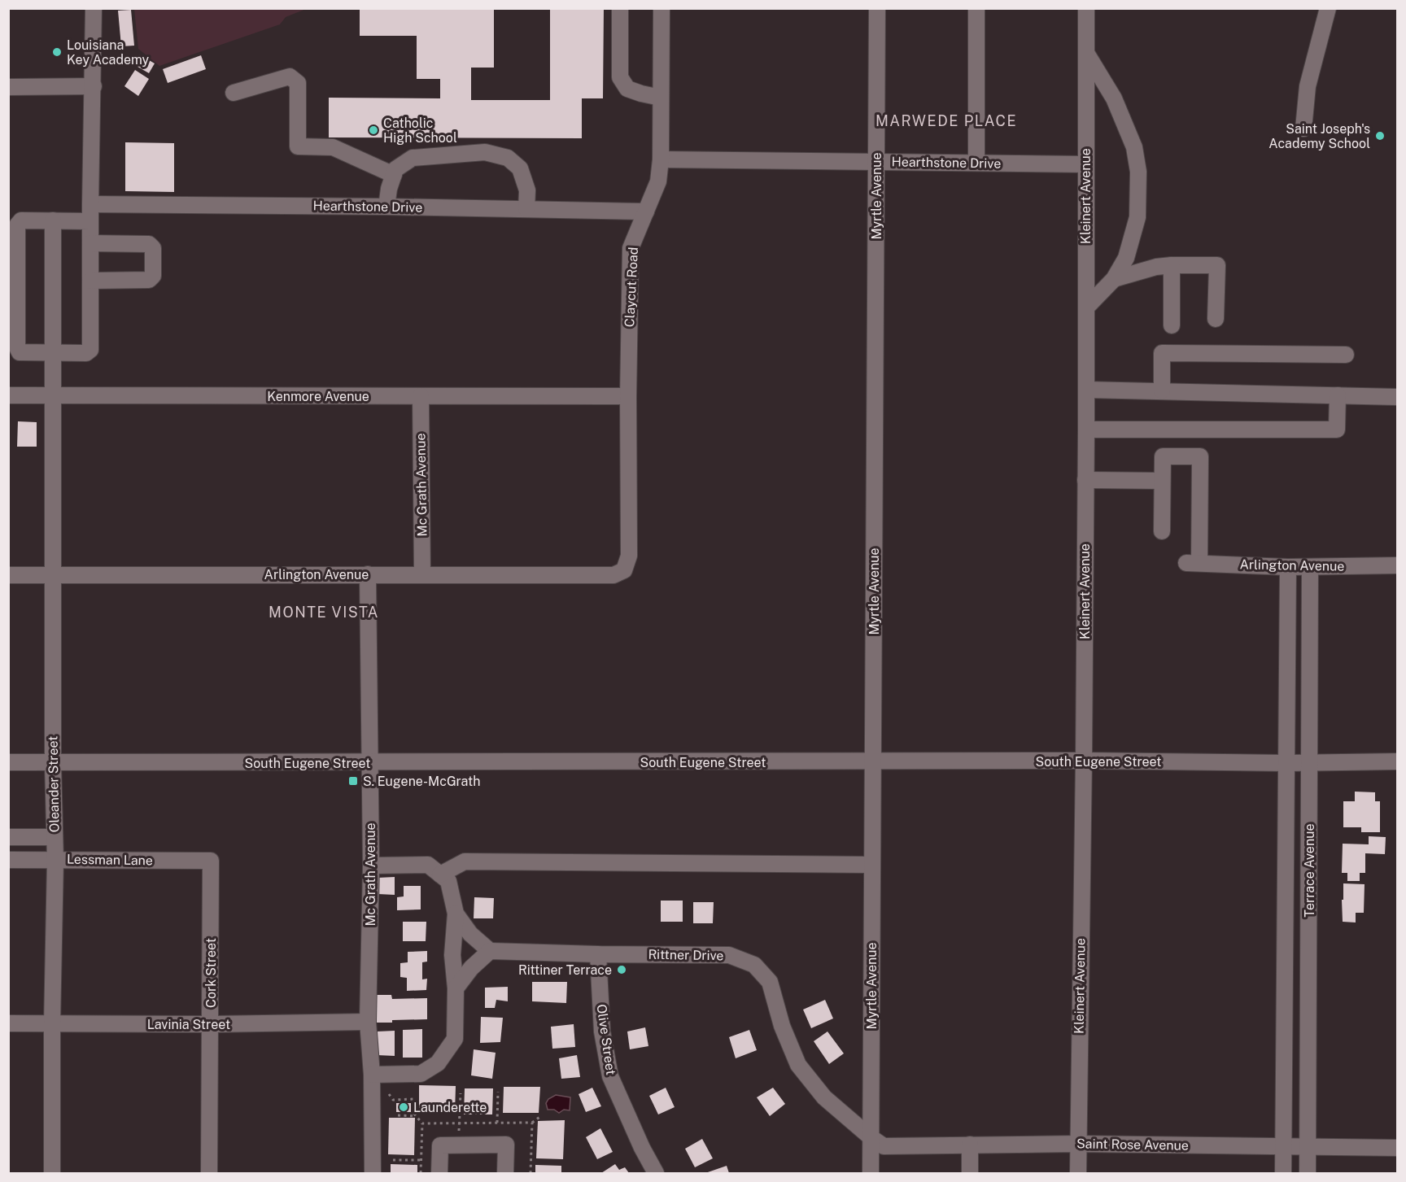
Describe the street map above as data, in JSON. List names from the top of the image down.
{
  "streets": {
    "street": [
      "Hearthstone Drive",
      "Myrtle Avenue",
      "Kleinert Avenue",
      "Claycut Road",
      "Kenmore Avenue",
      "Mc Grath Avenue",
      "Arlington Avenue",
      "South Eugene Street",
      "Oleander Street",
      "Lessman Lane",
      "Terrace Avenue",
      "Rittner Drive",
      "Cork Street",
      "Lavinia Street",
      "Olive Street",
      "Saint Rose Avenue"
    ]
  },
  "crossings": [
    ["Hearthstone Drive", "Myrtle Avenue"],
    ["Hearthstone Drive", "Kleinert Avenue"],
    ["Hearthstone Drive", "Claycut Road"],
    ["Myrtle Avenue", "South Eugene Street"],
    ["Myrtle Avenue", "Rittner Drive"],
    ["Myrtle Avenue", "Saint Rose Avenue"],
    ["Kleinert Avenue", "South Eugene Street"],
    ["Kleinert Avenue", "Saint Rose Avenue"],
    ["Claycut Road", "Kenmore Avenue"],
    ["Claycut Road", "Arlington Avenue"],
    ["Kenmore Avenue", "Mc Grath Avenue"],
    ["Kenmore Avenue", "Oleander Street"],
    ["Mc Grath Avenue", "Arlington Avenue"],
    ["Mc Grath Avenue", "South Eugene Street"],
    ["Mc Grath Avenue", "Lavinia Street"],
    ["Arlington Avenue", "Oleander Street"],
    ["Arlington Avenue", "Terrace Avenue"],
    ["South Eugene Street", "Oleander Street"],
    ["South Eugene Street", "Terrace Avenue"],
    ["Oleander Street", "Lessman Lane"],
    ["Oleander Street", "Lavinia Street"],
    ["Lessman Lane", "Cork Street"],
    ["Terrace Avenue", "Saint Rose Avenue"],
    ["Rittner Drive", "Olive Street"],
    ["Rittner Drive", "Saint Rose Avenue"],
    ["Cork Street", "Lavinia Street"]
  ],
  "districts": ["MARWEDE PLACE", "MONTE VISTA"],
  "places": {
    "other": [
      "Louisiana Key Academy",
      "Catholic High School",
      "Saint Joseph's Academy School",
      "Rittiner Terrace",
      "Launderette"
    ],
    "transit": ["S. Eugene-McGrath"]
  }
}
